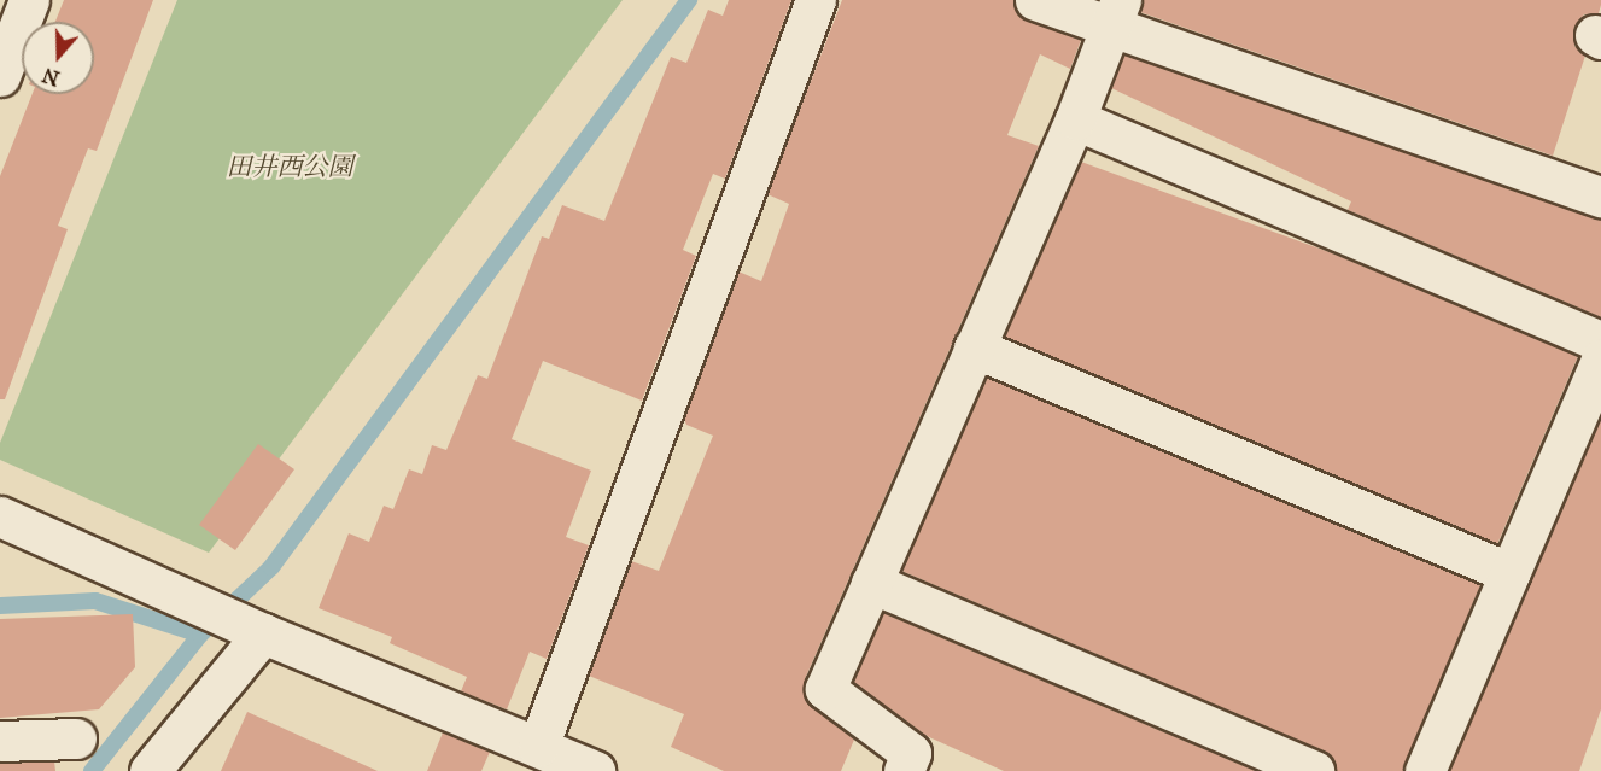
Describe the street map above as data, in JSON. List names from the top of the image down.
{
  "parks": ["田井西公園"],
  "north": "bottom"
}
